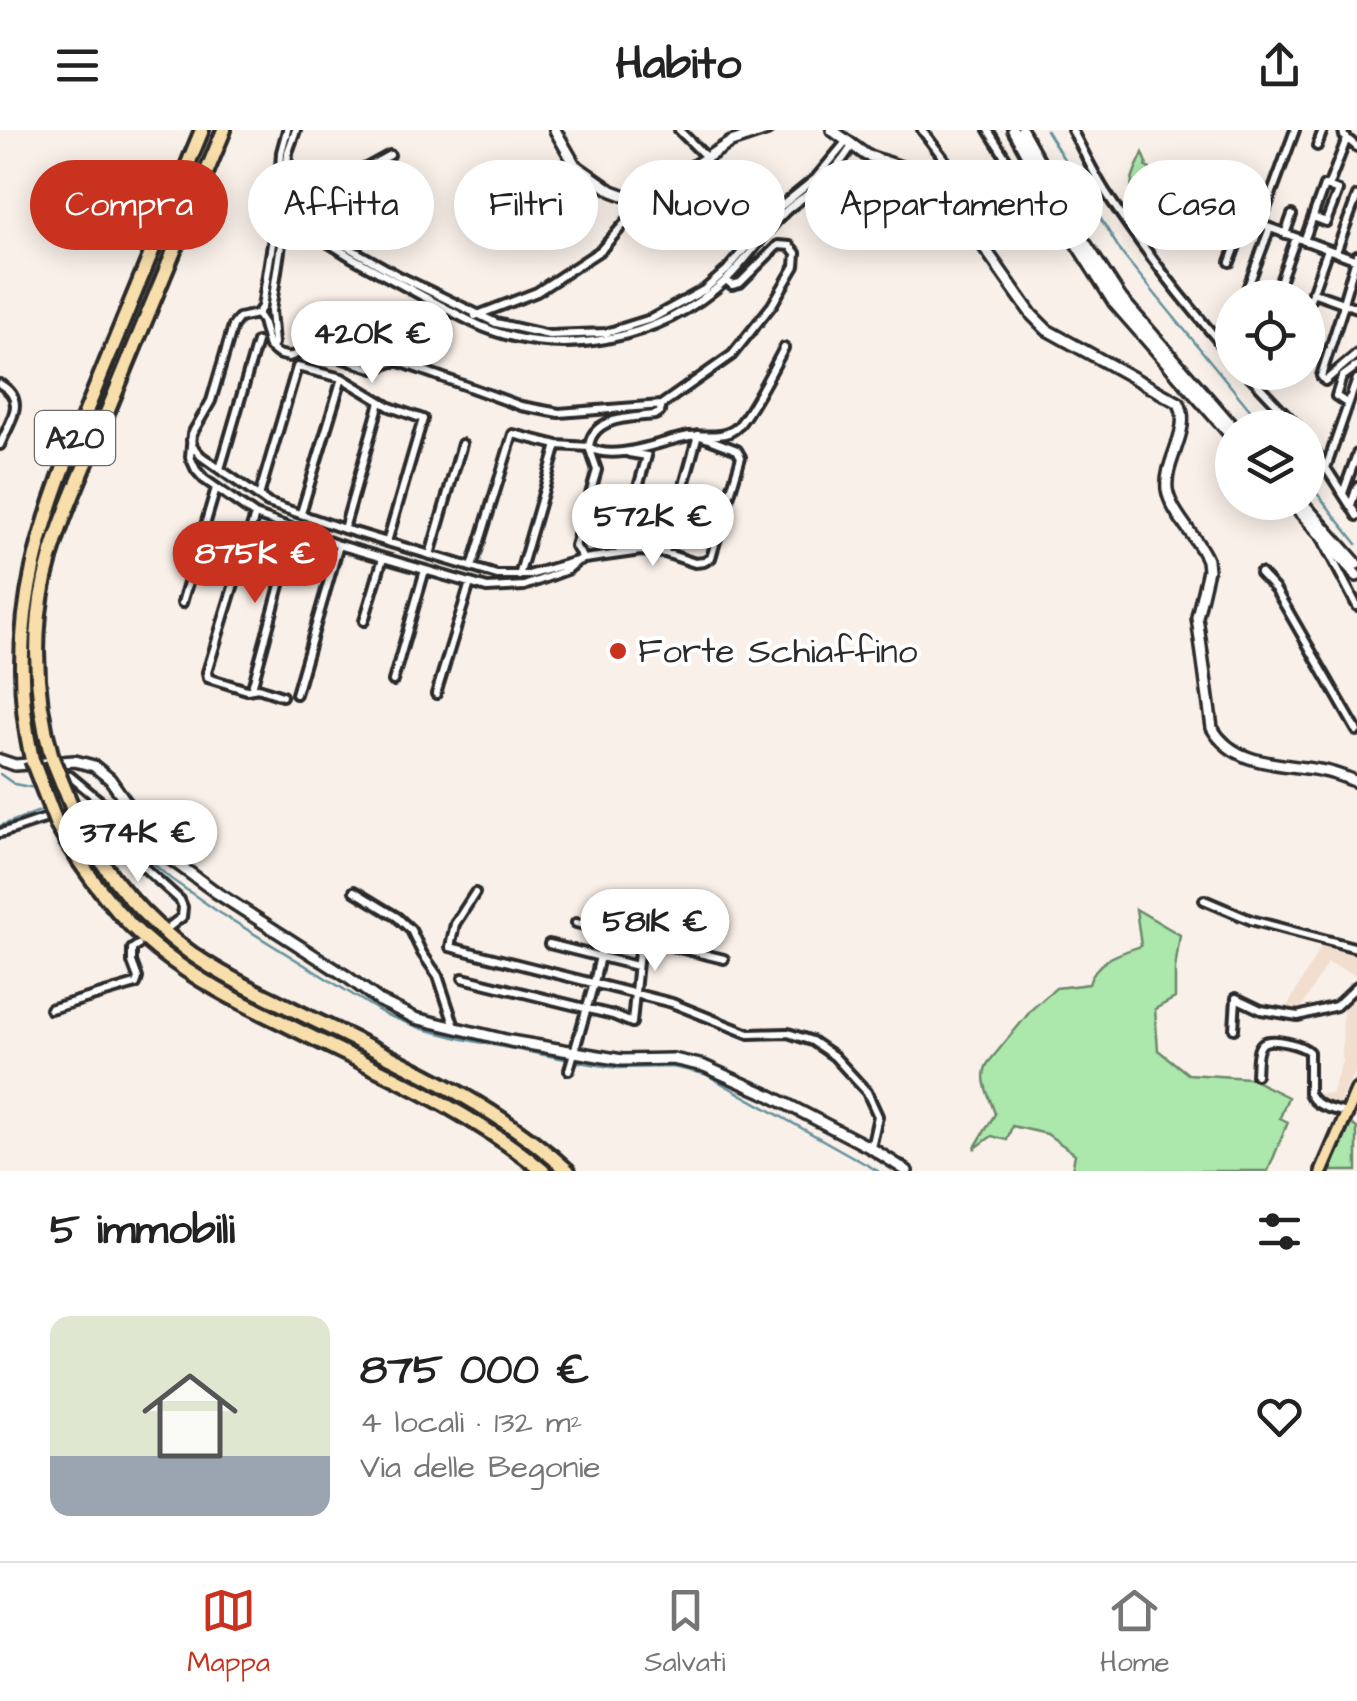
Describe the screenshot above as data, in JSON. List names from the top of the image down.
{
  "streets": {
    "highway": ["A20"]
  },
  "places": ["Forte Schiaffino"],
  "page": {
    "header": "Habito",
    "chip": [
      "Compra",
      "Affitta",
      "Filtri",
      "Nuovo",
      "Appartamento",
      "Casa"
    ],
    "price": [
      "420K €",
      "572K €",
      "875K €",
      "374K €",
      "581K €"
    ],
    "heading": "5 immobili",
    "list": [
      {
        "name": "875 000 €",
        "note": "4 locali · 132 m² · Via delle Begonie"
      }
    ],
    "tabs": ["Mappa", "Salvati", "Home"]
  }
}
